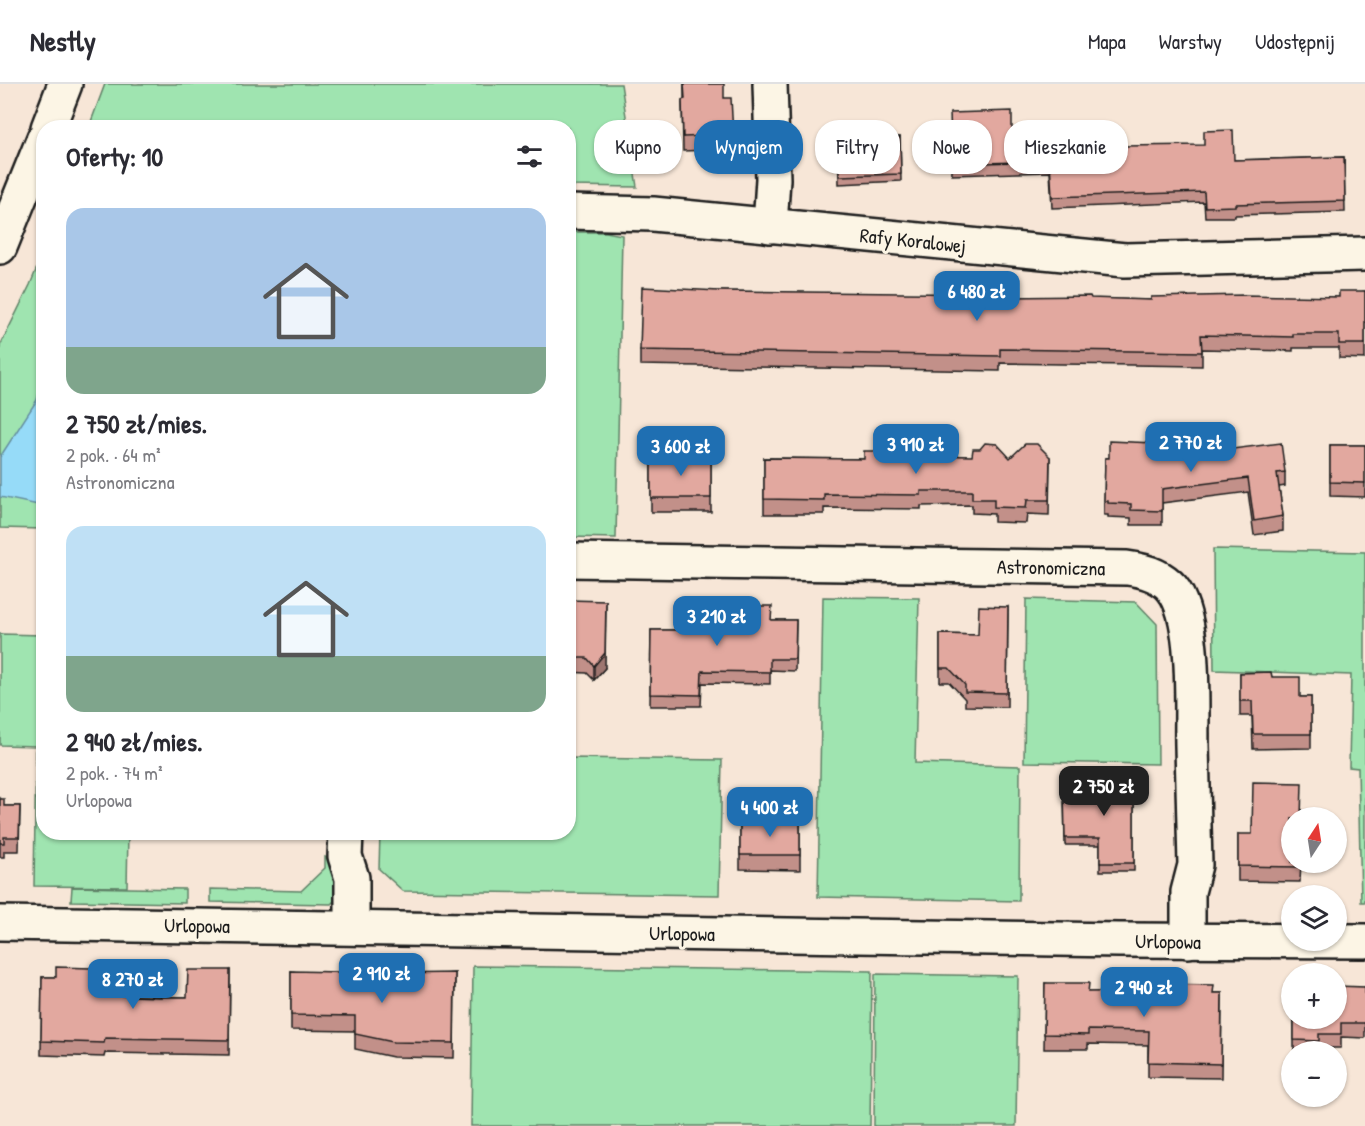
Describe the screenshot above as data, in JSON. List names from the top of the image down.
{
  "streets": {
    "street": ["Rafy Koralowej", "Astronomiczna", "Urlopowa"]
  },
  "crossings": [
    ["Astronomiczna", "Urlopowa"]
  ],
  "north": "top",
  "page": {
    "header": "Nestly",
    "nav": ["Mapa", "Warstwy", "Udostępnij"],
    "chip": [
      "Kupno",
      "Wynajem",
      "Filtry",
      "Nowe",
      "Mieszkanie"
    ],
    "heading": "Oferty: 10",
    "list": [
      {
        "name": "2 750 zł/mies.",
        "note": "2 pok. · 64 m² · Astronomiczna"
      },
      {
        "name": "2 940 zł/mies.",
        "note": "2 pok. · 74 m² · Urlopowa"
      }
    ],
    "price": [
      "6 480 zł",
      "2 770 zł",
      "3 910 zł",
      "3 600 zł",
      "3 210 zł",
      "2 750 zł",
      "4 400 zł",
      "2 910 zł",
      "8 270 zł",
      "2 940 zł"
    ],
    "map_buttons": ["+", "−"]
  }
}
